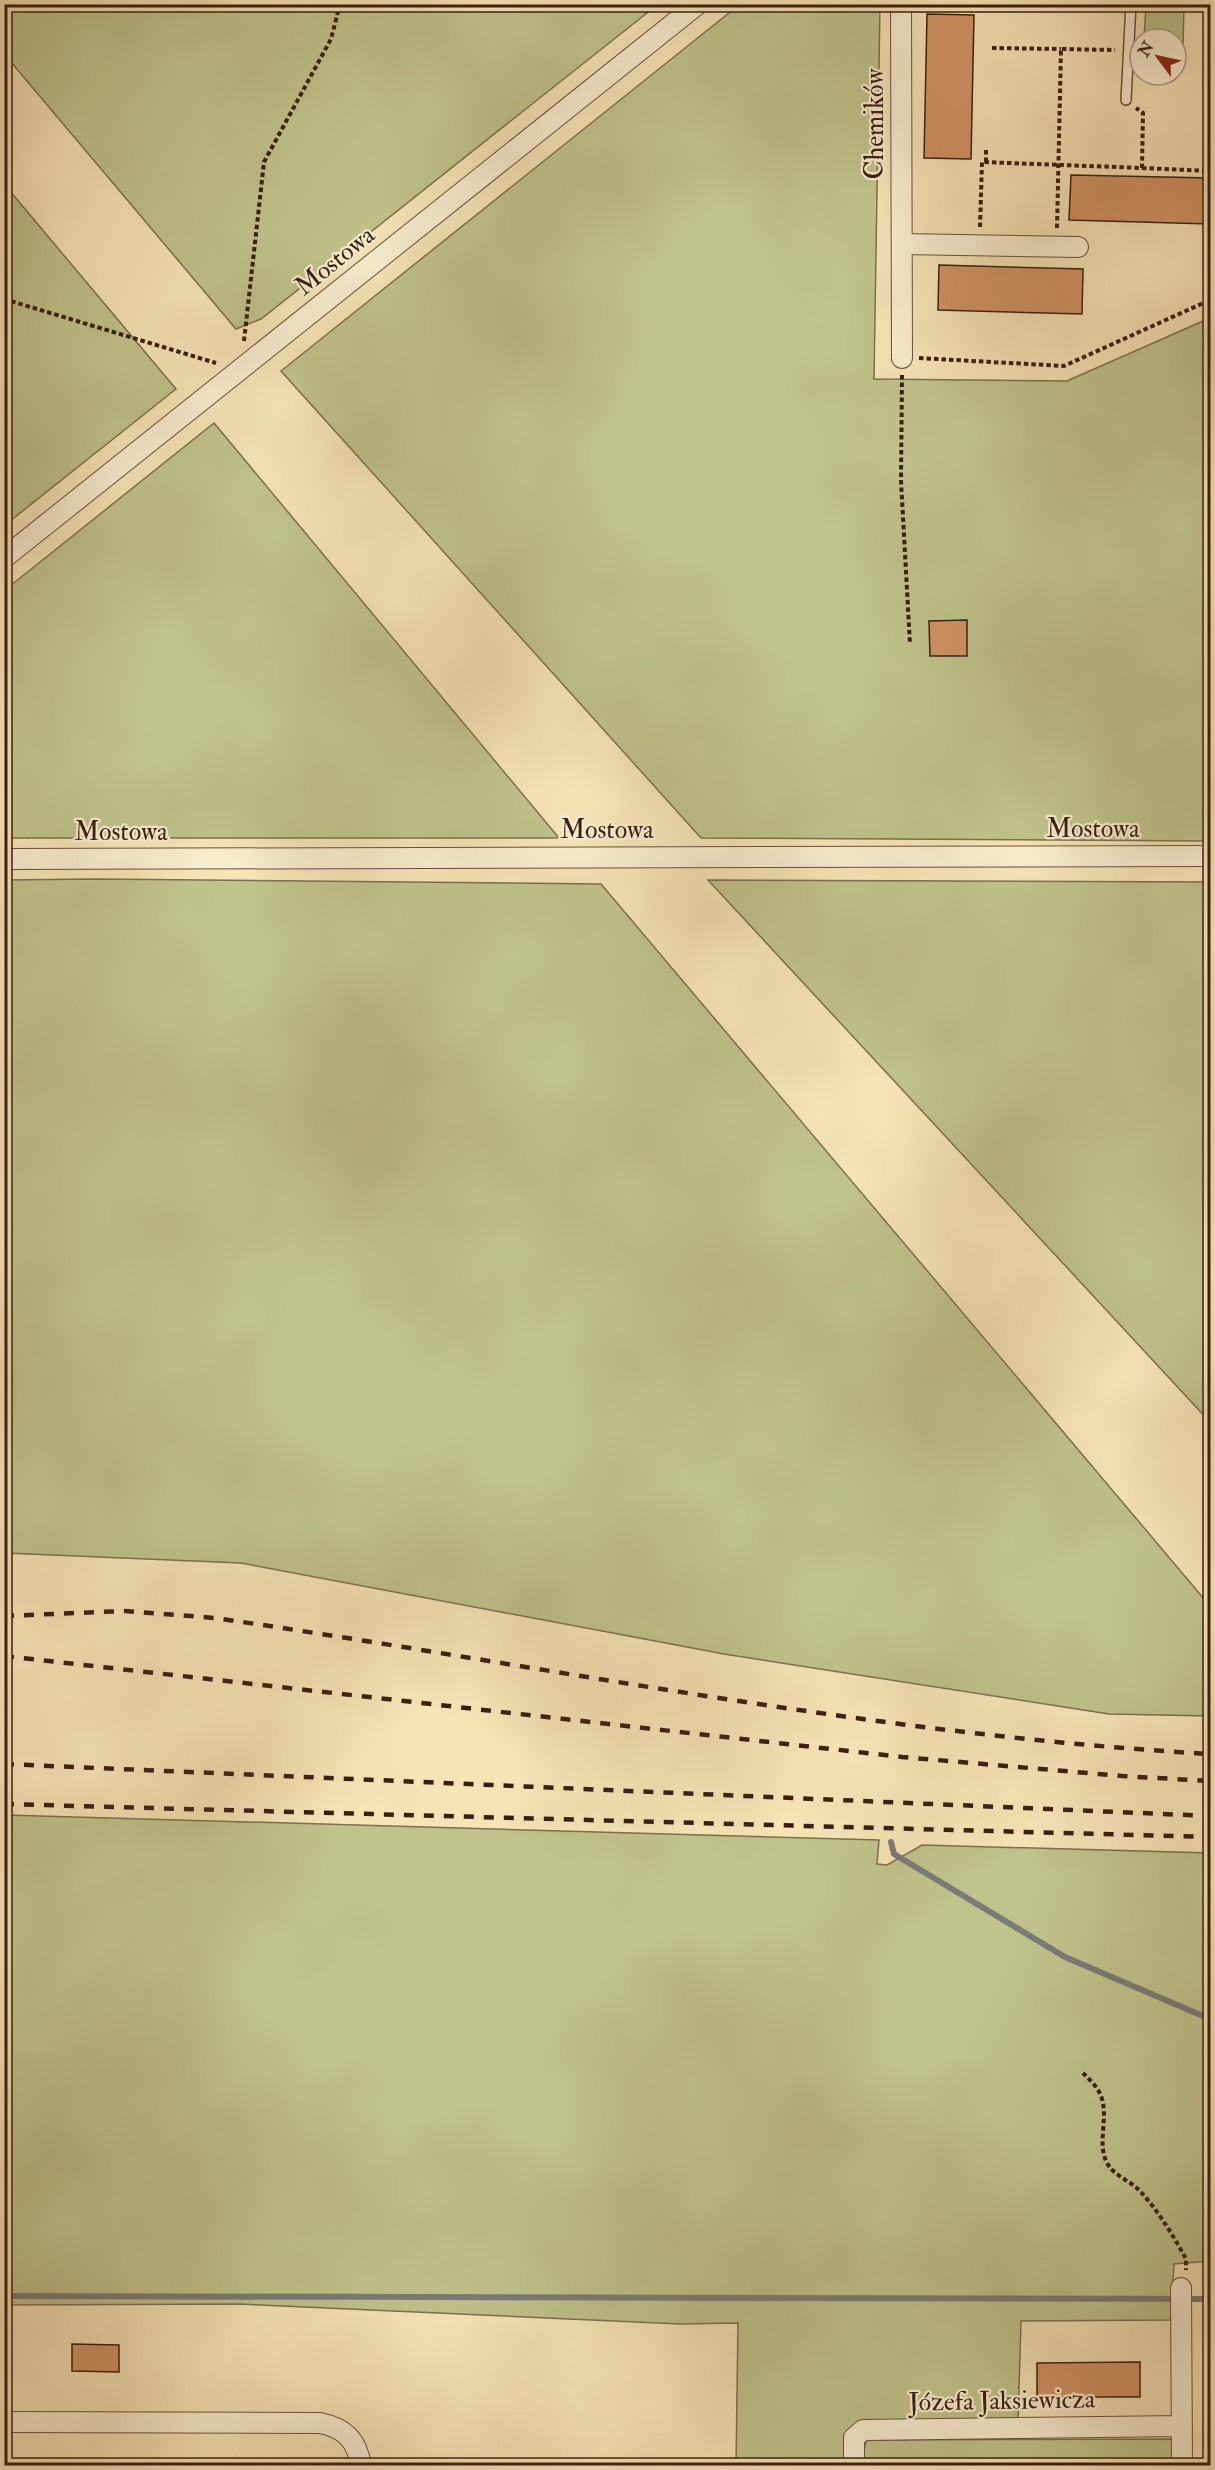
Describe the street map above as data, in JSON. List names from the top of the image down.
{
  "streets": {
    "street": ["Chemików", "Mostowa", "Józefa Jaksiewicza"]
  },
  "north": "top left"
}
